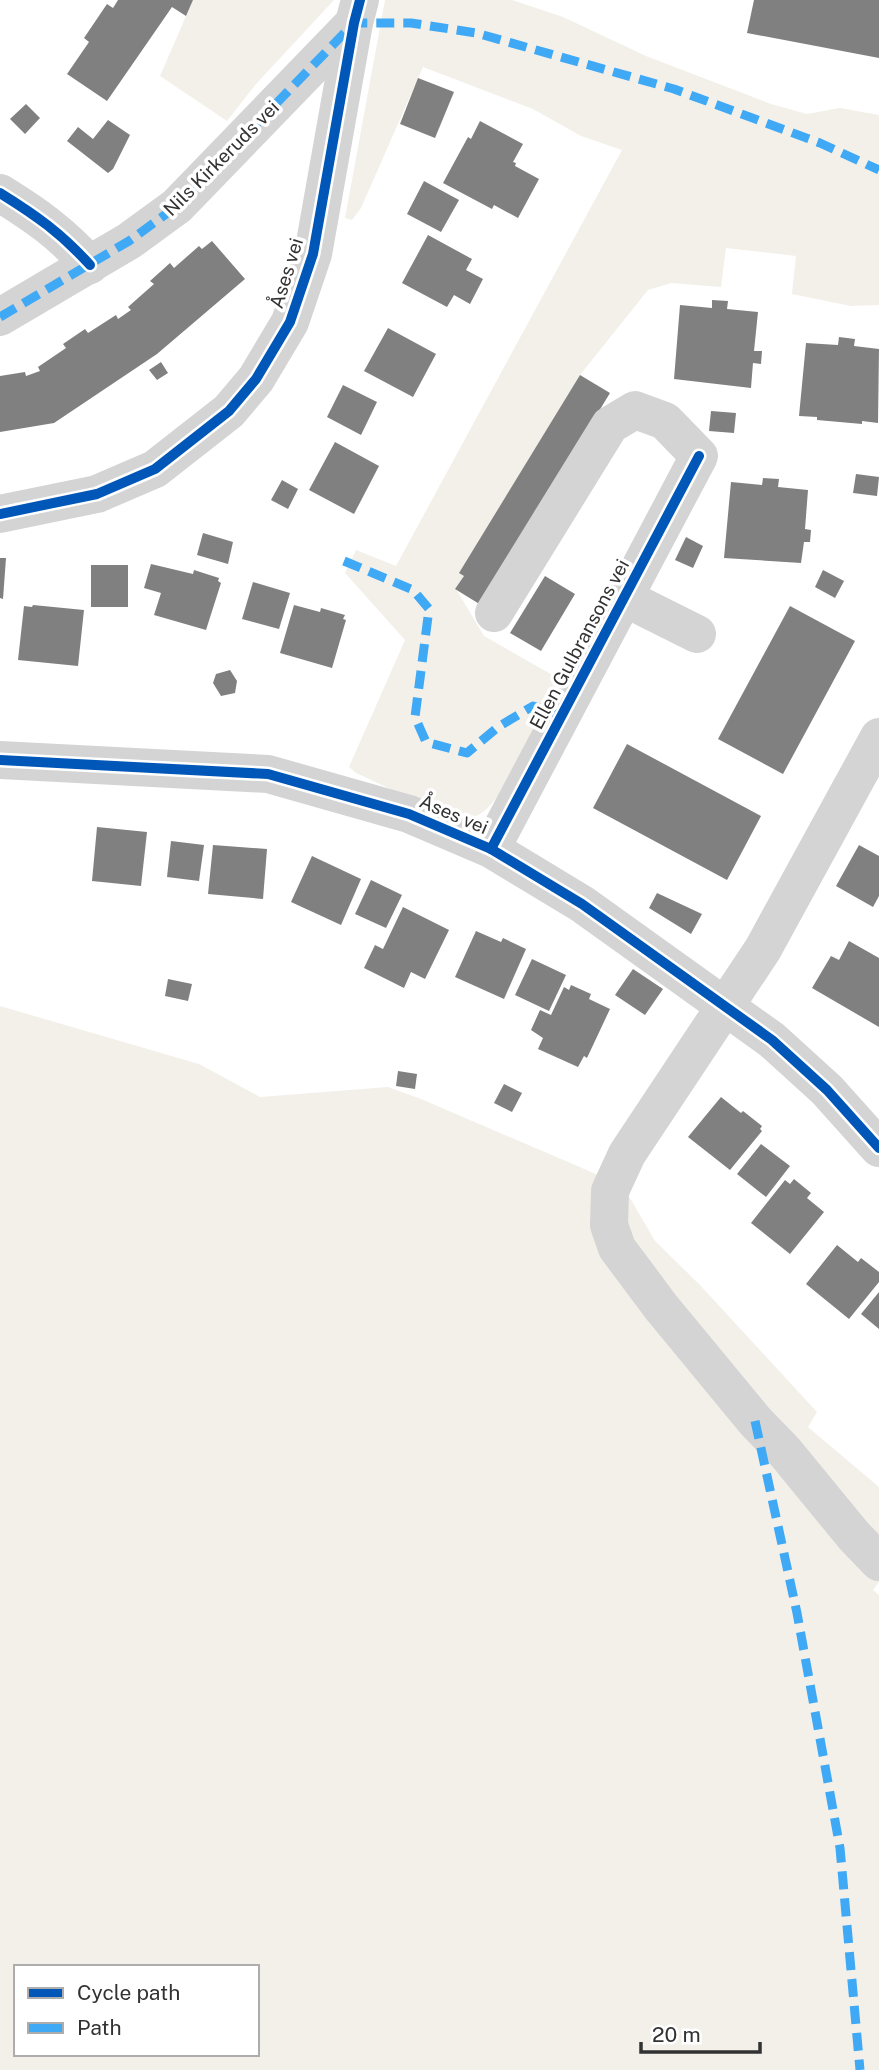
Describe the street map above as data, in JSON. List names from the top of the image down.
{
  "streets": {
    "street": ["Nils Kirkeruds vei", "Åses vei", "Ellen Gulbransons vei"]
  },
  "crossings": [
    ["Nils Kirkeruds vei", "Åses vei"],
    ["Åses vei", "Ellen Gulbransons vei"]
  ],
  "legend": ["Cycle path", "Path"],
  "scale_bar": "20 m"
}
